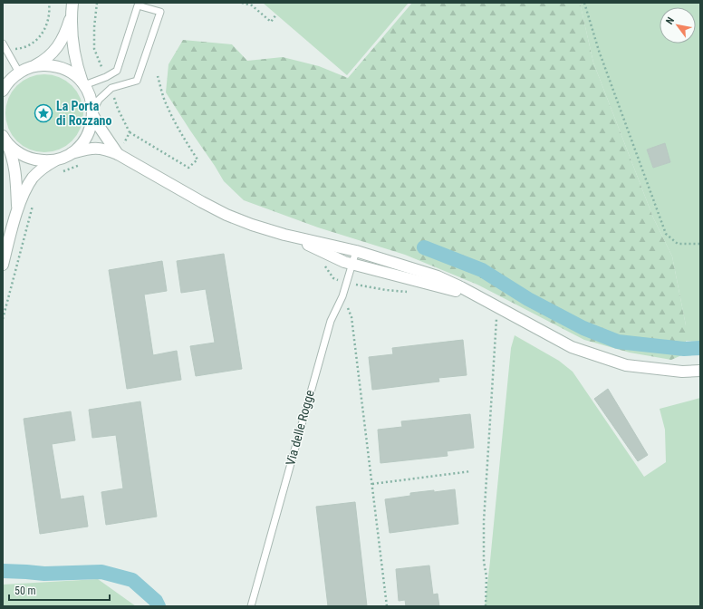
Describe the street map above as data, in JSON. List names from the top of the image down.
{
  "streets": {
    "lane": ["Via delle Rogge"]
  },
  "places": {
    "place": ["La Porta di Rozzano"]
  },
  "scale_bar": "50 m",
  "north": "top left"
}
